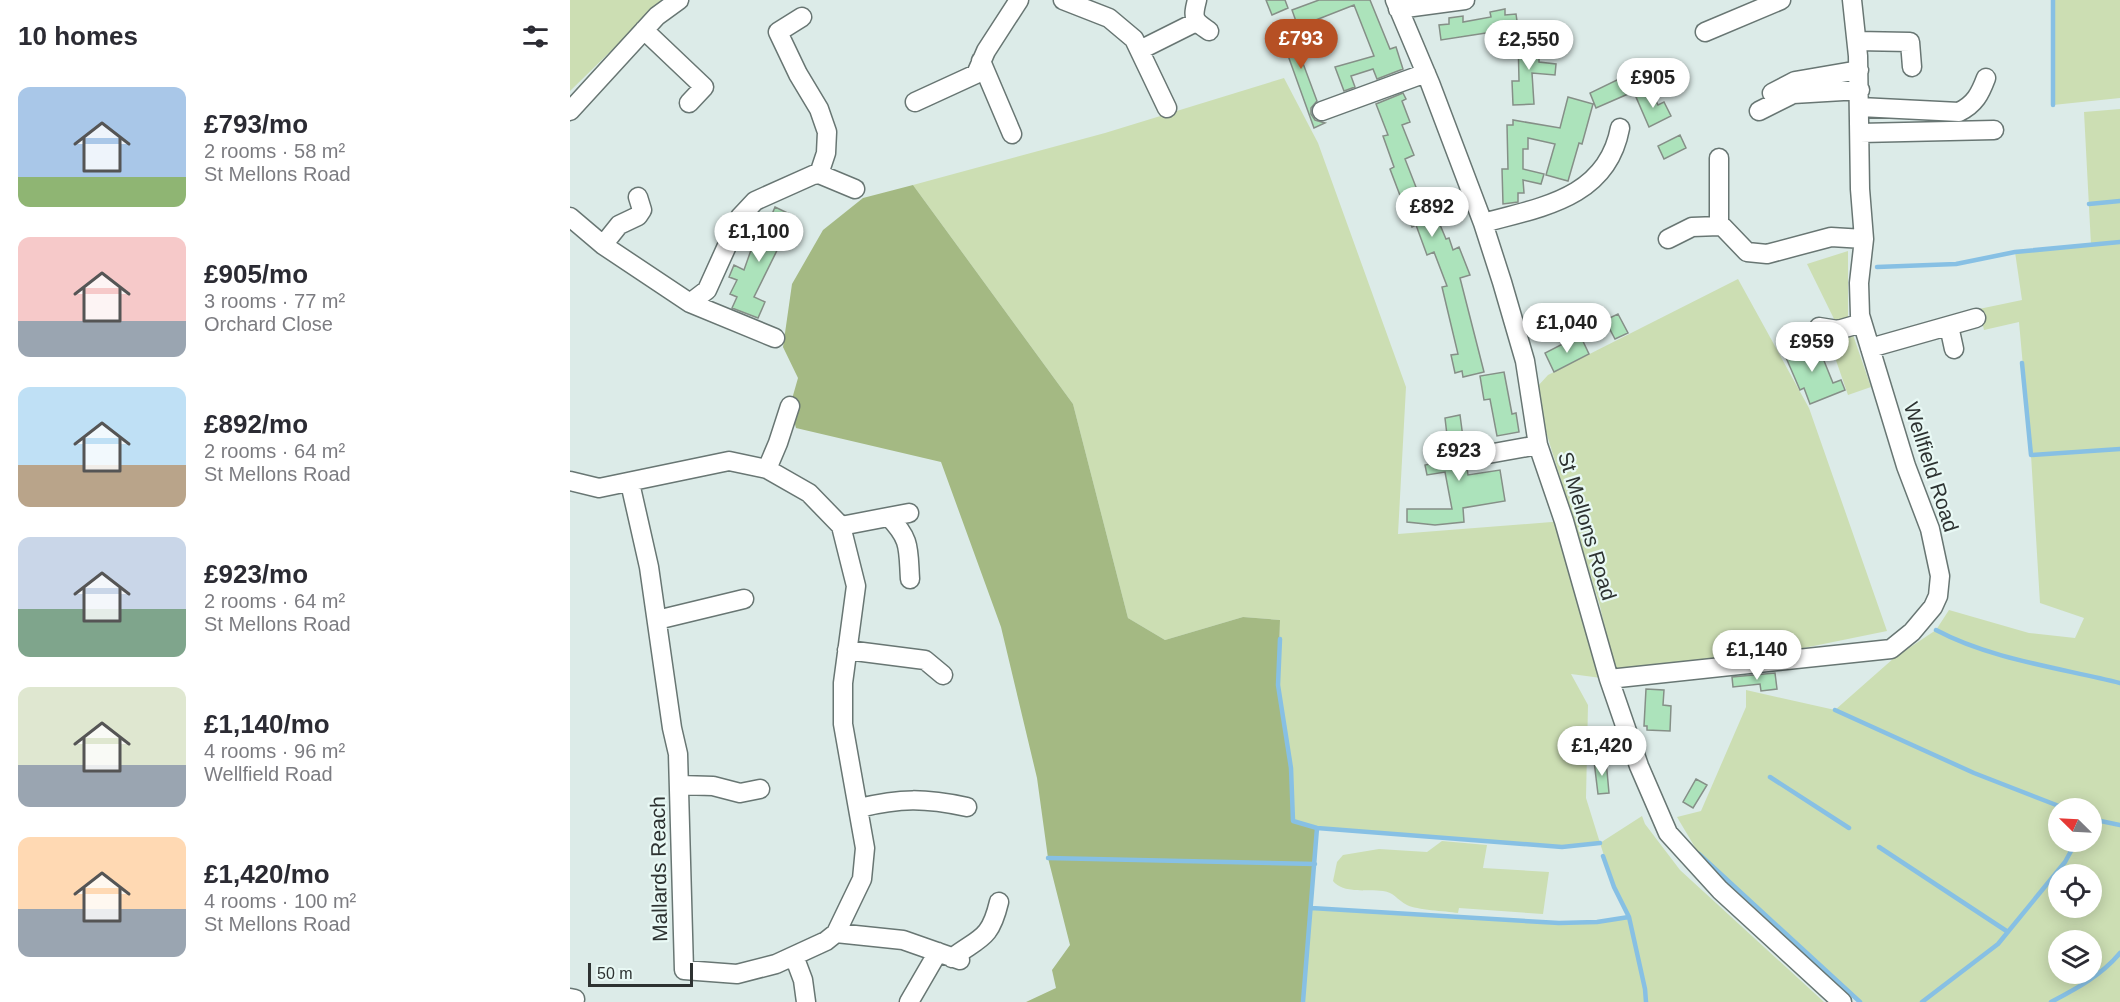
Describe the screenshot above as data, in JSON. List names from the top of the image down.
{
  "streets": {
    "street": ["Wellfield Road", "St Mellons Road", "Mallards Reach"]
  },
  "crossings": [
    ["Wellfield Road", "St Mellons Road"]
  ],
  "scale_bar": "50 m",
  "north": "top left",
  "page": {
    "heading": "10 homes",
    "price": [
      "£793",
      "£2,550",
      "£905",
      "£892",
      "£1,100",
      "£1,040",
      "£959",
      "£923",
      "£1,140",
      "£1,420"
    ],
    "list": [
      {
        "name": "£793/mo",
        "note": "2 rooms · 58 m² · St Mellons Road"
      },
      {
        "name": "£905/mo",
        "note": "3 rooms · 77 m² · Orchard Close"
      },
      {
        "name": "£892/mo",
        "note": "2 rooms · 64 m² · St Mellons Road"
      },
      {
        "name": "£923/mo",
        "note": "2 rooms · 64 m² · St Mellons Road"
      },
      {
        "name": "£1,140/mo",
        "note": "4 rooms · 96 m² · Wellfield Road"
      },
      {
        "name": "£1,420/mo",
        "note": "4 rooms · 100 m² · St Mellons Road"
      }
    ],
    "scale": "50 m"
  }
}
